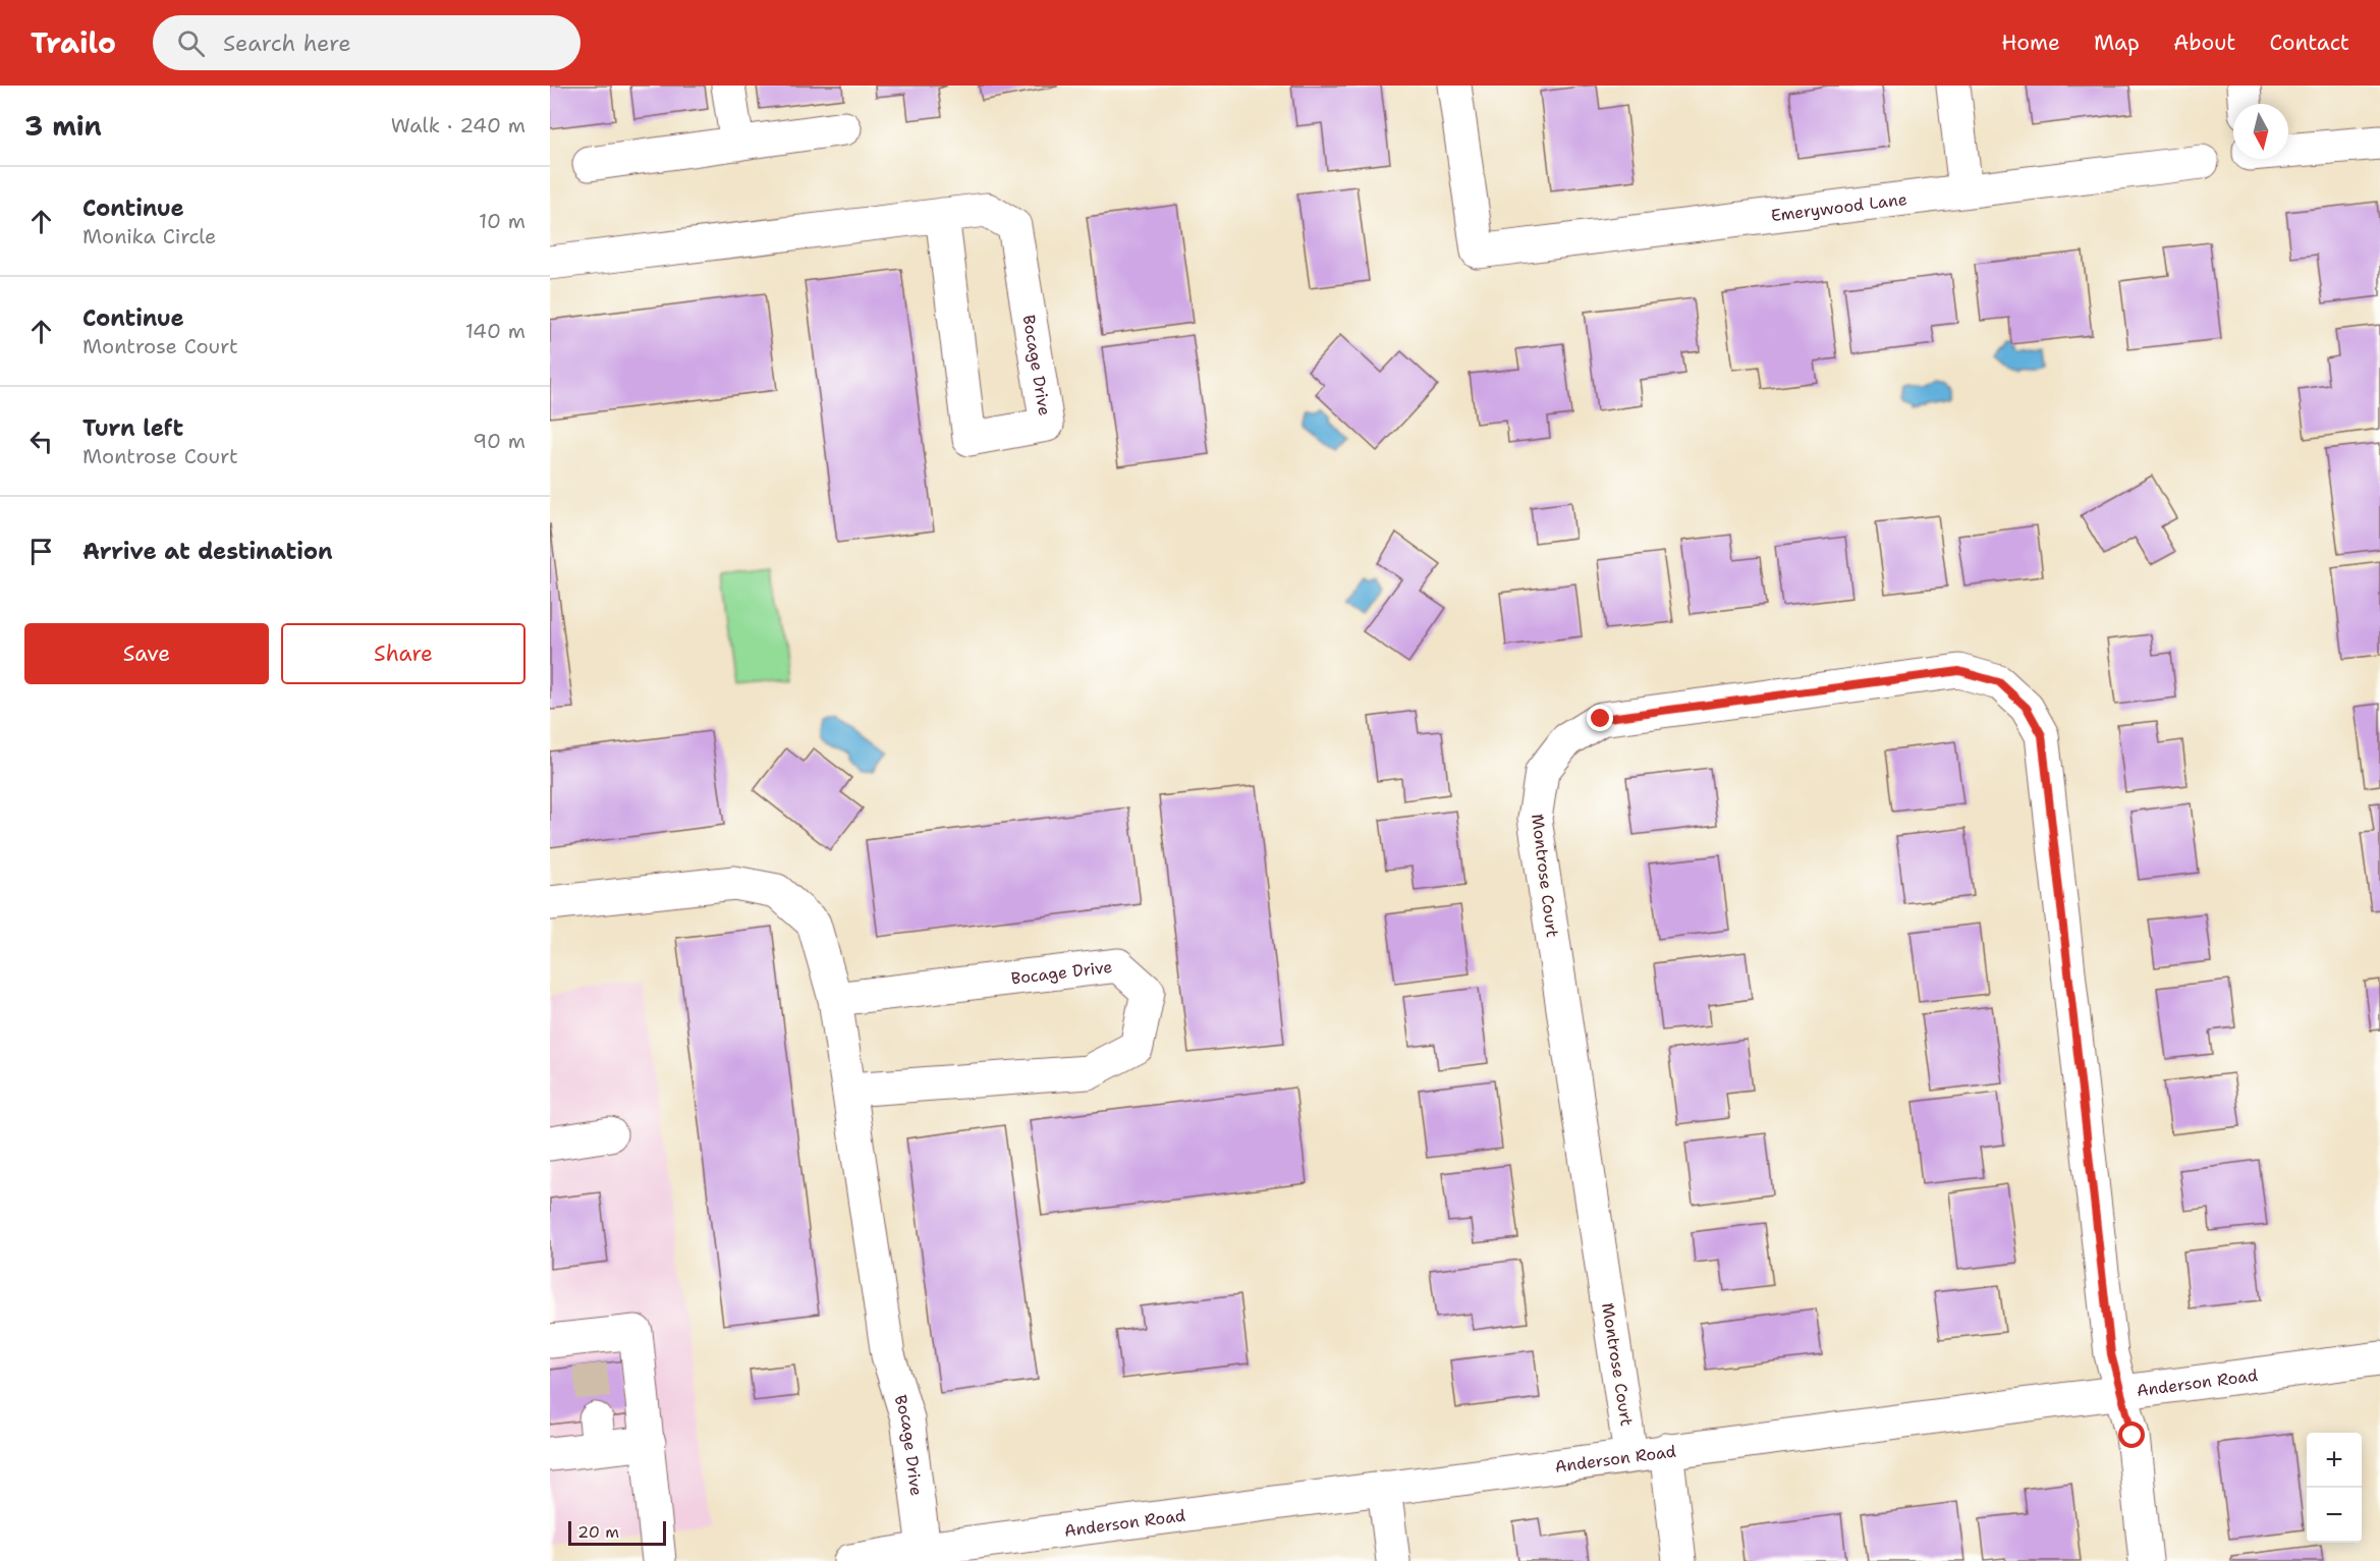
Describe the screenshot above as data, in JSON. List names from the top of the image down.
{
  "streets": {
    "street": [
      "Emerywood Lane",
      "Bocage Drive",
      "Montrose Court",
      "Anderson Road"
    ]
  },
  "crossings": [
    ["Bocage Drive", "Anderson Road"],
    ["Montrose Court", "Anderson Road"]
  ],
  "scale_bar": "20 m",
  "north": "bottom",
  "page": {
    "header": "Trailo",
    "search": "Search here",
    "nav": [
      "Home",
      "Map",
      "About",
      "Contact"
    ],
    "heading": ["3 min", "Walk · 240 m"],
    "list": [
      ["Continue", "Monika Circle", "10 m"],
      ["Continue", "Montrose Court", "140 m"],
      ["Turn left", "Montrose Court", "90 m"],
      "Arrive at destination"
    ],
    "buttons": ["Save", "Share"],
    "map_buttons": ["+", "−"],
    "scale": "20 m"
  }
}
